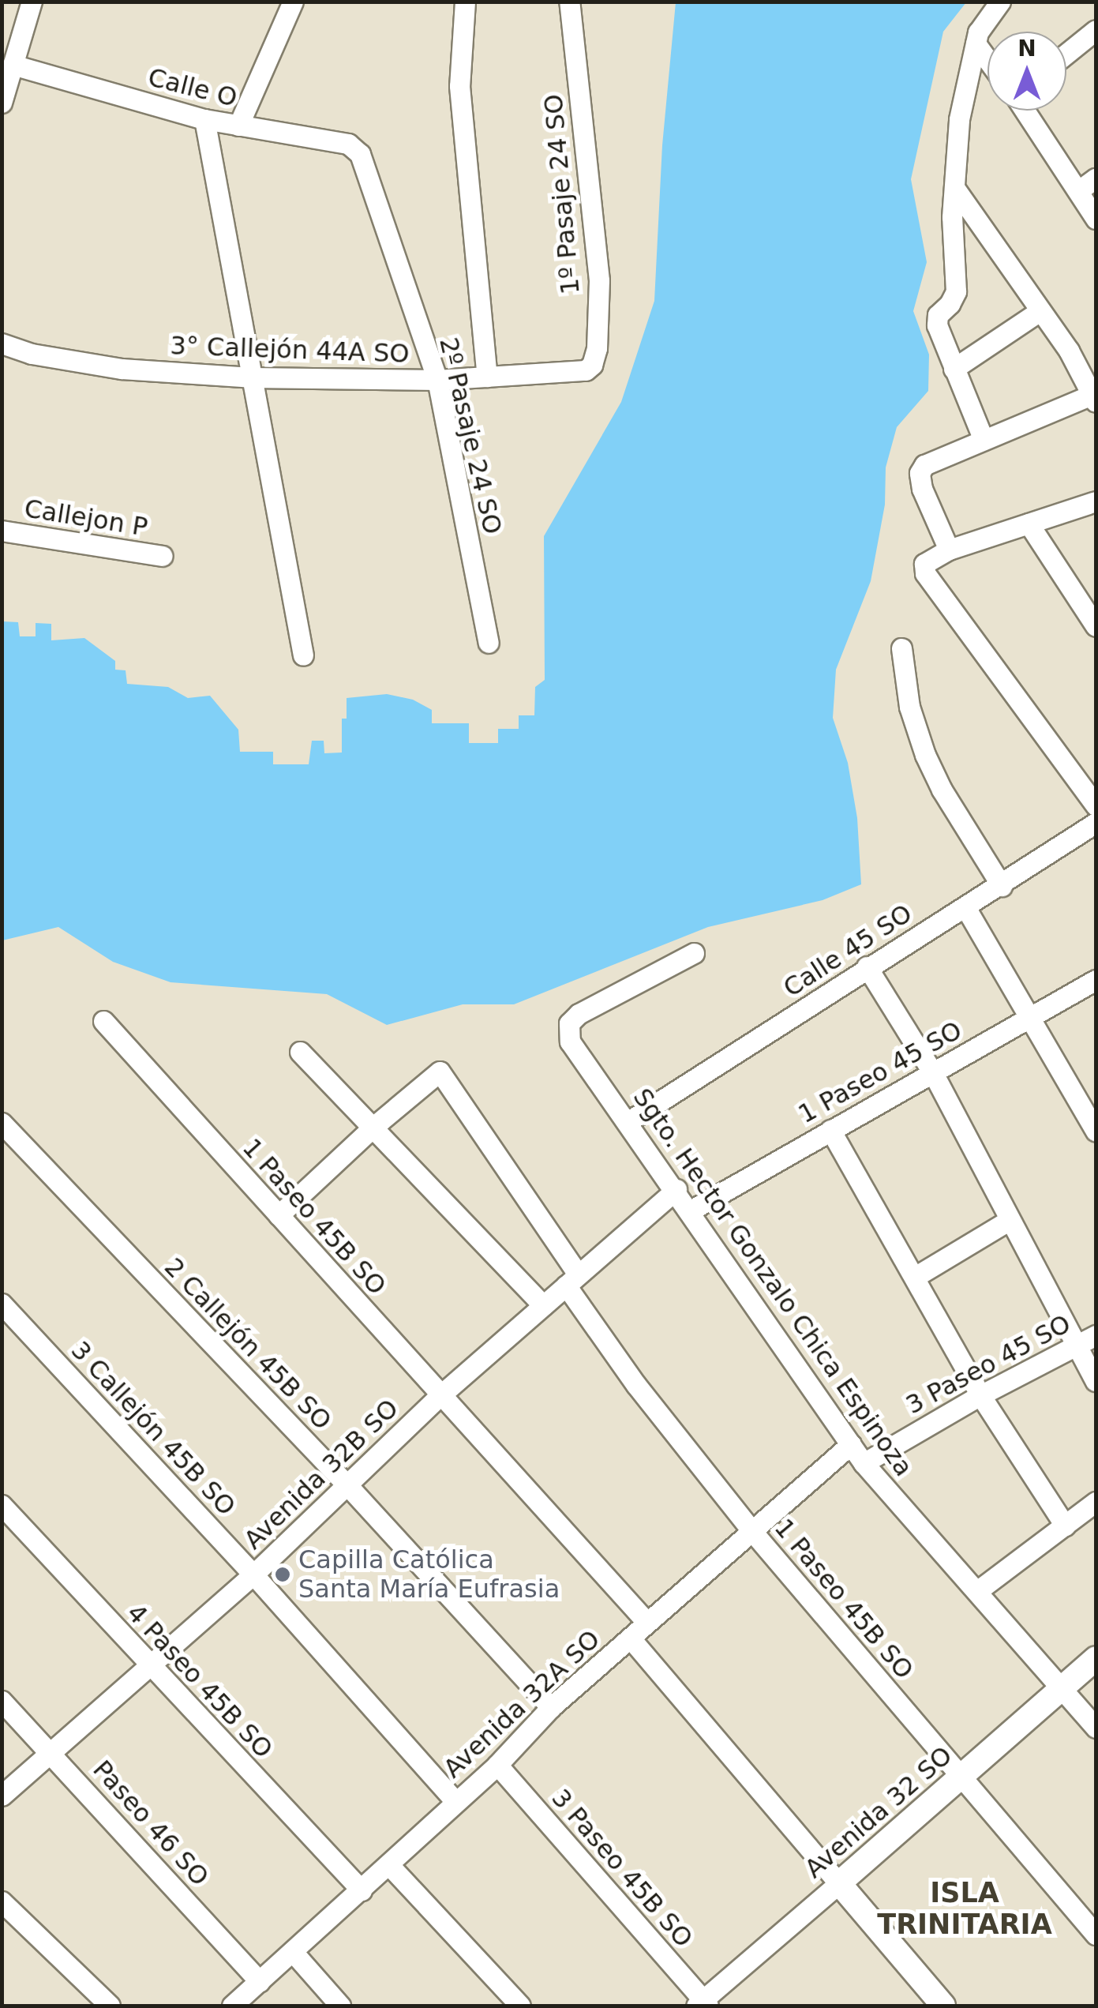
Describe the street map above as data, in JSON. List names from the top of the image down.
{
  "streets": {
    "street": [
      "Calle O",
      "1º Pasaje 24 SO",
      "3° Callejón 44A SO",
      "2º Pasaje 24 SO",
      "Callejon P",
      "Calle 45 SO",
      "1 Paseo 45 SO",
      "1 Paseo 45B SO",
      "Sgto. Hector Gonzalo Chica Espinoza",
      "2 Callejón 45B SO",
      "3 Paseo 45 SO",
      "3 Callejón 45B SO",
      "Avenida 32B SO",
      "4 Paseo 45B SO",
      "Avenida 32A SO",
      "Avenida 32 SO",
      "Paseo 46 SO",
      "3 Paseo 45B SO"
    ]
  },
  "crossings": [
    ["Calle O", "2º Pasaje 24 SO"],
    ["1º Pasaje 24 SO", "3° Callejón 44A SO"],
    ["3° Callejón 44A SO", "2º Pasaje 24 SO"],
    ["Calle 45 SO", "Sgto. Hector Gonzalo Chica Espinoza"],
    ["1 Paseo 45 SO", "Sgto. Hector Gonzalo Chica Espinoza"],
    ["1 Paseo 45B SO", "Avenida 32B SO"],
    ["1 Paseo 45B SO", "Avenida 32A SO"],
    ["1 Paseo 45B SO", "Avenida 32 SO"],
    ["Sgto. Hector Gonzalo Chica Espinoza", "3 Paseo 45 SO"],
    ["Sgto. Hector Gonzalo Chica Espinoza", "Avenida 32B SO"],
    ["Sgto. Hector Gonzalo Chica Espinoza", "Avenida 32A SO"],
    ["Sgto. Hector Gonzalo Chica Espinoza", "Avenida 32 SO"],
    ["2 Callejón 45B SO", "Avenida 32B SO"],
    ["2 Callejón 45B SO", "Avenida 32A SO"],
    ["3 Callejón 45B SO", "Avenida 32B SO"],
    ["3 Callejón 45B SO", "Avenida 32A SO"],
    ["Avenida 32B SO", "4 Paseo 45B SO"],
    ["Avenida 32B SO", "Paseo 46 SO"],
    ["4 Paseo 45B SO", "Avenida 32A SO"],
    ["Avenida 32A SO", "Paseo 46 SO"],
    ["Avenida 32A SO", "3 Paseo 45B SO"],
    ["Avenida 32 SO", "3 Paseo 45B SO"]
  ],
  "districts": ["ISLA TRINITARIA"],
  "places": ["Capilla Católica Santa María Eufrasia"],
  "north": "top"
}
